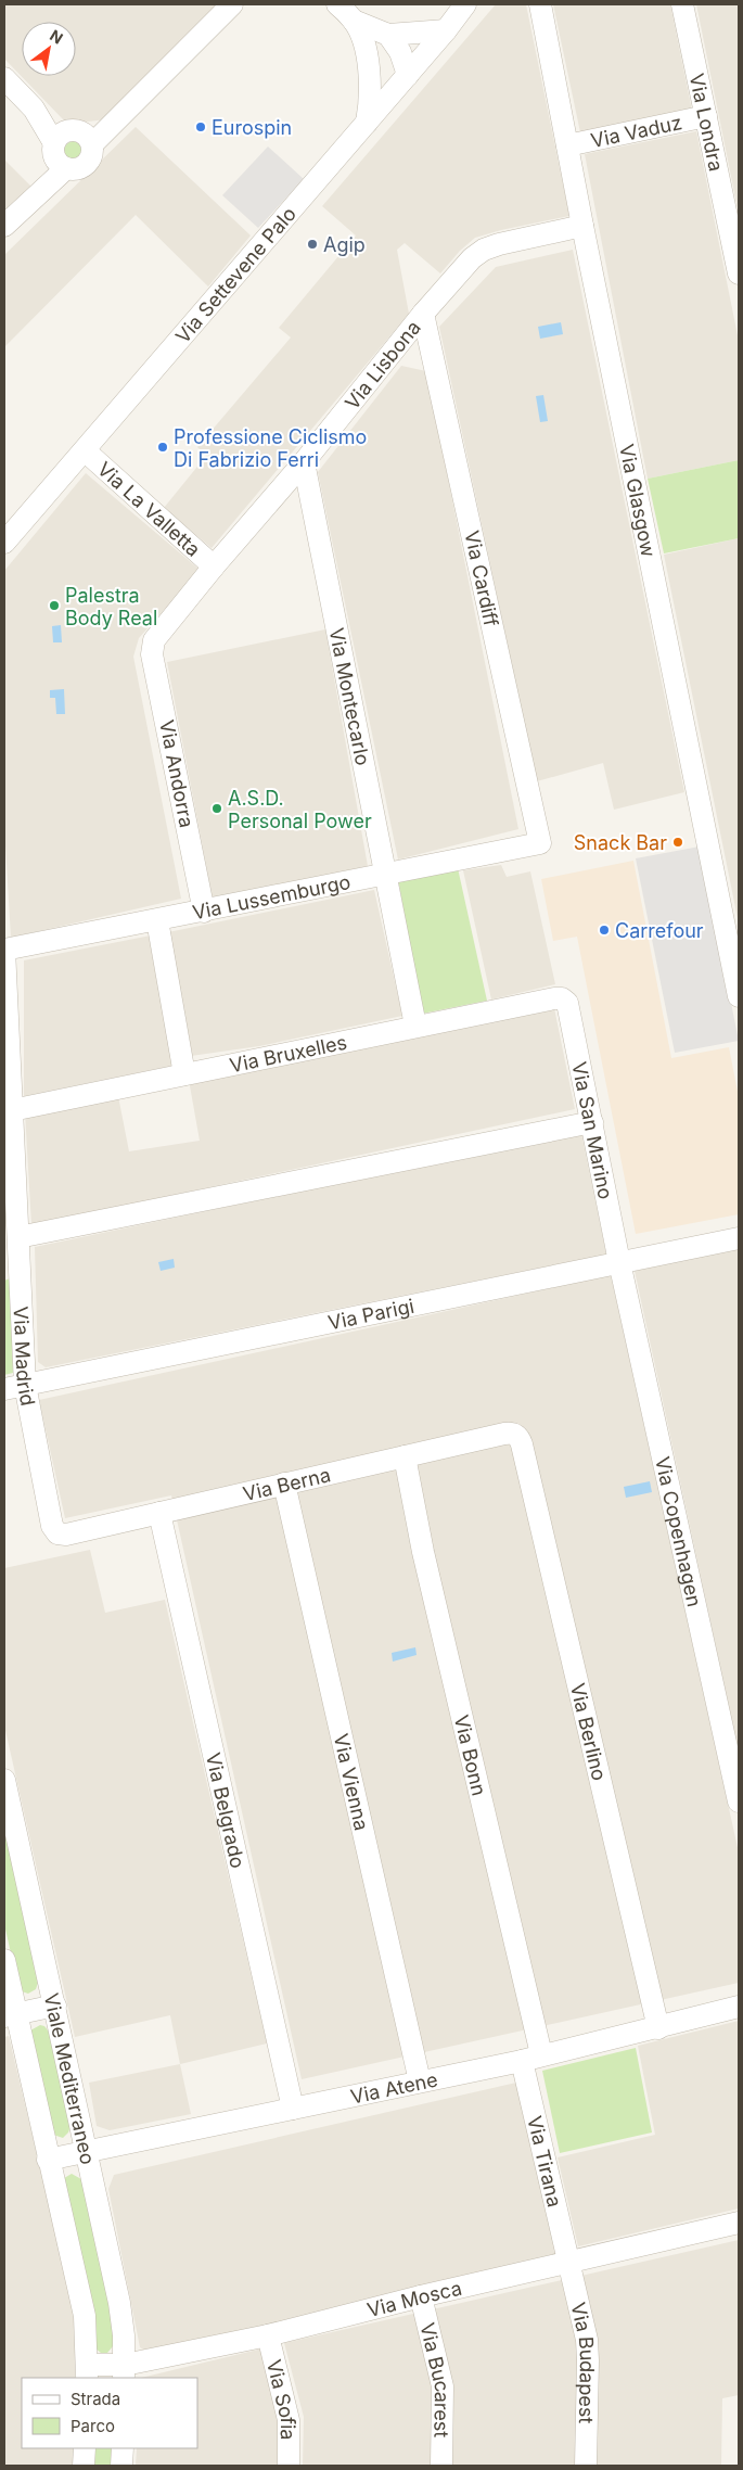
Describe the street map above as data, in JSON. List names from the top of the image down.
{
  "streets": {
    "street": [
      "Via Londra",
      "Via Vaduz",
      "Via Settevene Palo",
      "Via Lisbona",
      "Via Glasgow",
      "Via La Valletta",
      "Via Cardiff",
      "Via Montecarlo",
      "Via Andorra",
      "Via Lussemburgo",
      "Via Bruxelles",
      "Via San Marino",
      "Via Parigi",
      "Via Madrid",
      "Via Berna",
      "Via Copenhagen",
      "Via Berlino",
      "Via Bonn",
      "Via Vienna",
      "Via Belgrado",
      "Viale Mediterraneo",
      "Via Atene",
      "Via Tirana",
      "Via Mosca",
      "Via Budapest",
      "Via Bucarest",
      "Via Sofia"
    ]
  },
  "crossings": [
    ["Via Londra", "Via Vaduz"],
    ["Via Vaduz", "Via Glasgow"],
    ["Via Settevene Palo", "Via La Valletta"],
    ["Via Lisbona", "Via Glasgow"],
    ["Via Lisbona", "Via La Valletta"],
    ["Via Lisbona", "Via Cardiff"],
    ["Via Lisbona", "Via Montecarlo"],
    ["Via Lisbona", "Via Andorra"],
    ["Via Cardiff", "Via Lussemburgo"],
    ["Via Montecarlo", "Via Lussemburgo"],
    ["Via Montecarlo", "Via Bruxelles"],
    ["Via Andorra", "Via Lussemburgo"],
    ["Via Lussemburgo", "Via Madrid"],
    ["Via Bruxelles", "Via San Marino"],
    ["Via Bruxelles", "Via Madrid"],
    ["Via San Marino", "Via Parigi"],
    ["Via San Marino", "Via Copenhagen"],
    ["Via Parigi", "Via Madrid"],
    ["Via Parigi", "Via Copenhagen"],
    ["Via Madrid", "Via Berna"],
    ["Via Berna", "Via Berlino"],
    ["Via Berna", "Via Bonn"],
    ["Via Berna", "Via Vienna"],
    ["Via Berna", "Via Belgrado"],
    ["Via Berlino", "Via Atene"],
    ["Via Bonn", "Via Atene"],
    ["Via Bonn", "Via Tirana"],
    ["Via Vienna", "Via Atene"],
    ["Via Belgrado", "Via Atene"],
    ["Viale Mediterraneo", "Via Atene"],
    ["Viale Mediterraneo", "Via Mosca"],
    ["Via Atene", "Via Tirana"],
    ["Via Tirana", "Via Mosca"],
    ["Via Tirana", "Via Budapest"],
    ["Via Mosca", "Via Budapest"],
    ["Via Mosca", "Via Bucarest"],
    ["Via Mosca", "Via Sofia"]
  ],
  "places": [
    "Eurospin",
    "Agip",
    "Professione Ciclismo Di Fabrizio Ferri",
    "Palestra Body Real",
    "A.S.D. Personal Power",
    "Snack Bar",
    "Carrefour"
  ],
  "legend": ["Strada", "Parco"],
  "north": "top right"
}
